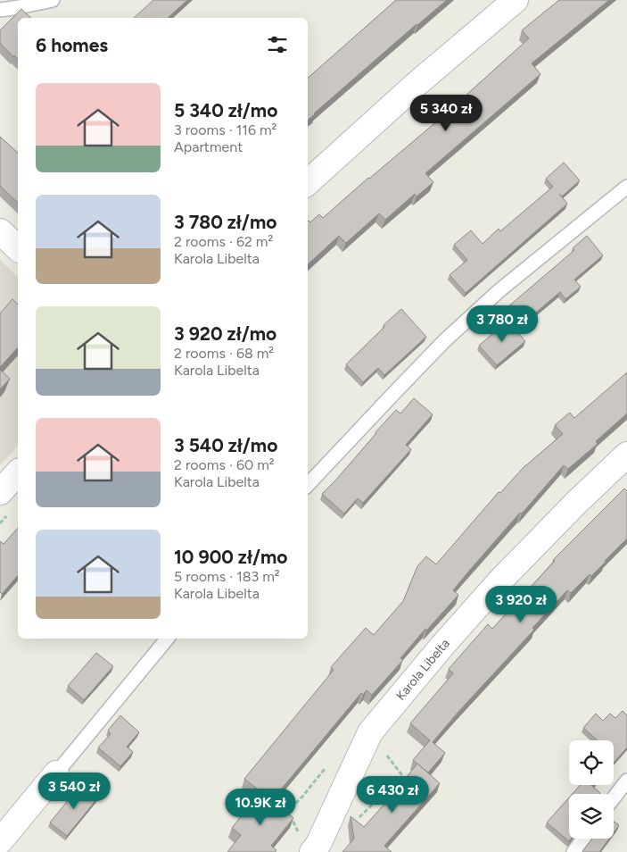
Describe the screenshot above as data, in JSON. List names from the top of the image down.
{
  "streets": {
    "street": ["Karola Libelta"]
  },
  "page": {
    "heading": "6 homes",
    "list": [
      {
        "name": "5 340 zł/mo",
        "note": "3 rooms · 116 m² · Apartment"
      },
      {
        "name": "3 780 zł/mo",
        "note": "2 rooms · 62 m² · Karola Libelta"
      },
      {
        "name": "3 920 zł/mo",
        "note": "2 rooms · 68 m² · Karola Libelta"
      },
      {
        "name": "3 540 zł/mo",
        "note": "2 rooms · 60 m² · Karola Libelta"
      },
      {
        "name": "10 900 zł/mo",
        "note": "5 rooms · 183 m² · Karola Libelta"
      }
    ],
    "price": [
      "5 340 zł",
      "3 780 zł",
      "3 920 zł",
      "3 540 zł",
      "6 430 zł",
      "10.9K zł"
    ]
  }
}
